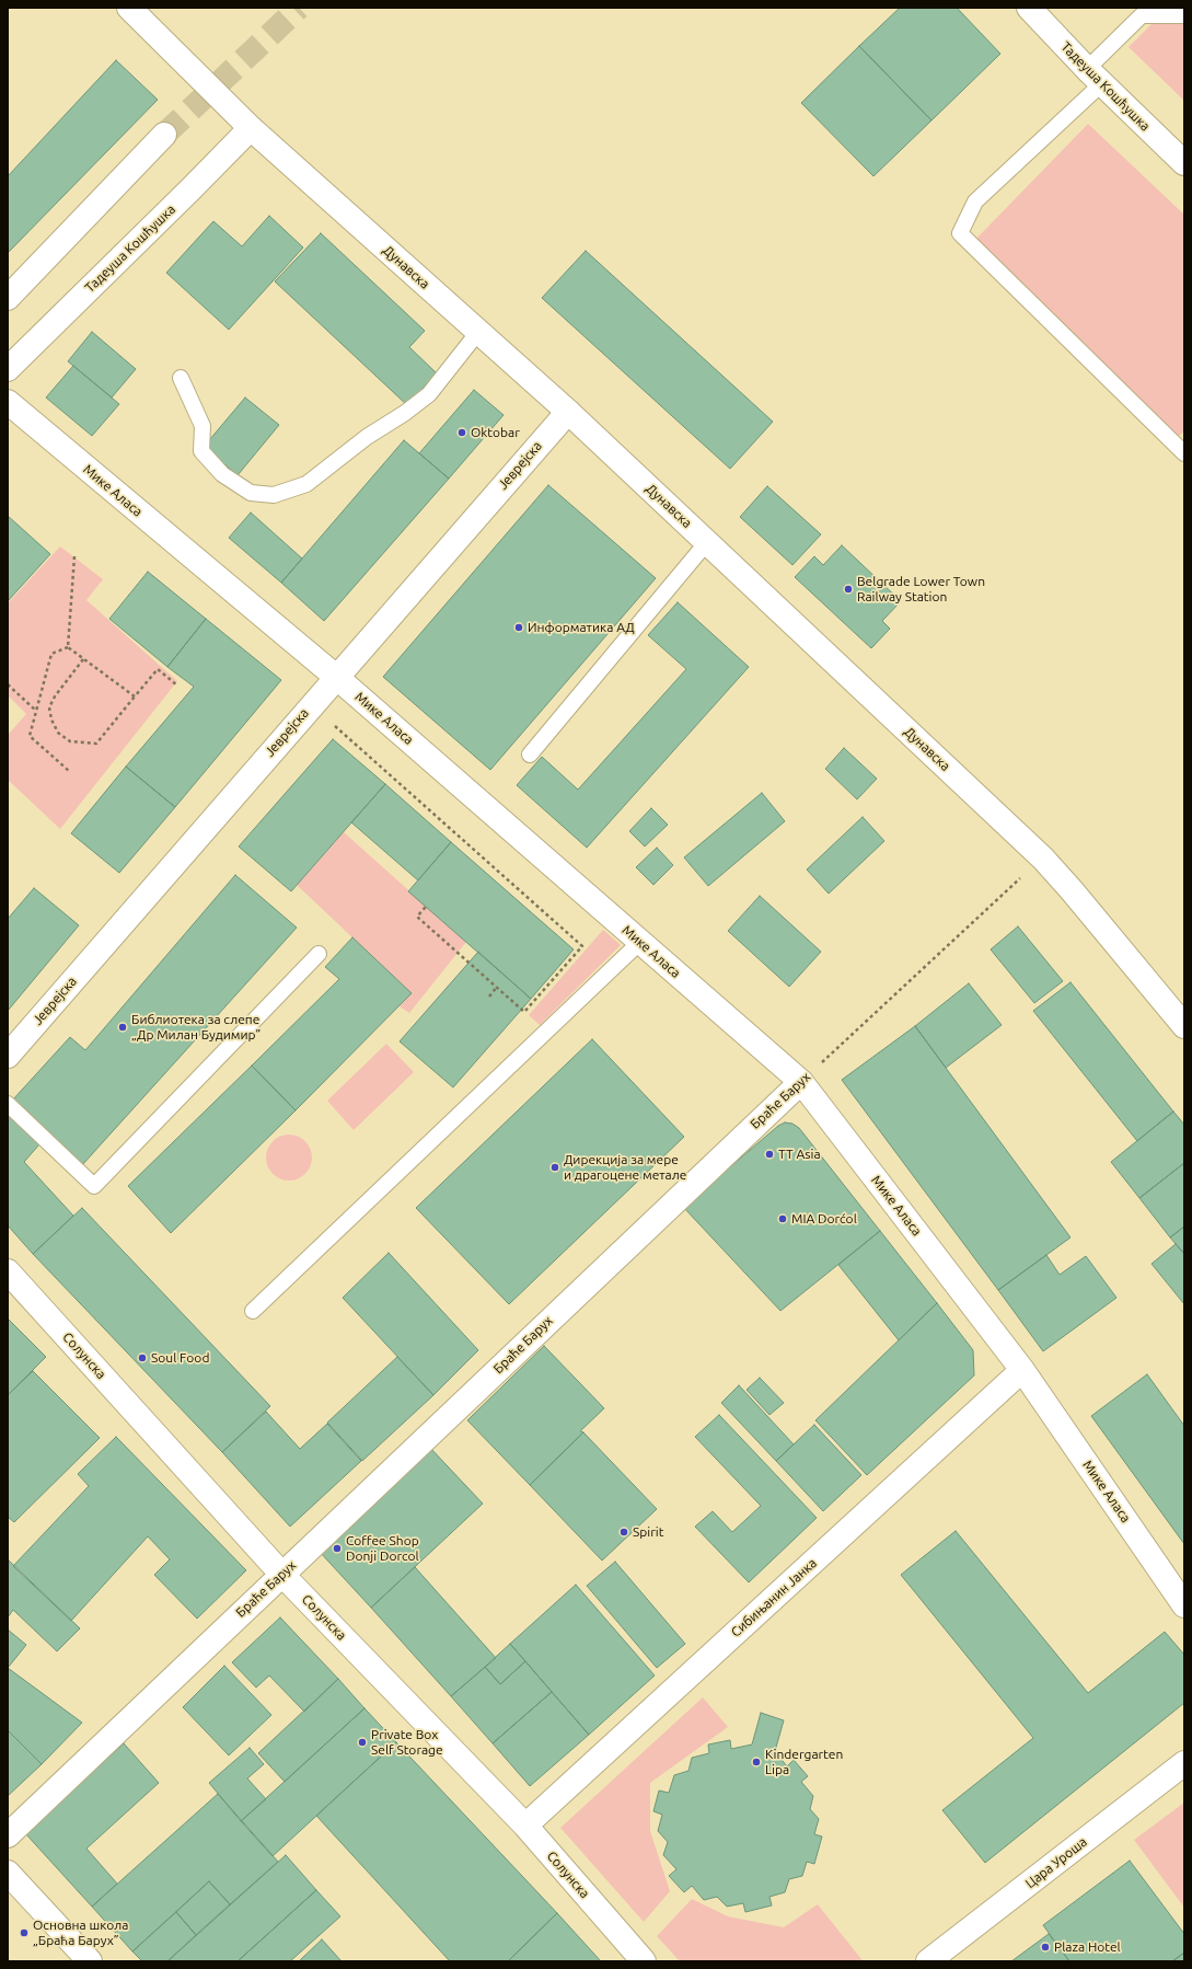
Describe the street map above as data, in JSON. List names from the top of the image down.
{
  "streets": {
    "street": [
      "Тадеуша Кошћушка",
      "Дунавска",
      "Јеврејска",
      "Мике Аласа",
      "Браће Барух",
      "Солунска",
      "Сибињанин Јанка",
      "Цара Уроша"
    ]
  },
  "crossings": [
    ["Тадеуша Кошћушка", "Дунавска"],
    ["Дунавска", "Јеврејска"],
    ["Дунавска", "Браће Барух"],
    ["Јеврејска", "Мике Аласа"],
    ["Мике Аласа", "Браће Барух"],
    ["Мике Аласа", "Сибињанин Јанка"],
    ["Браће Барух", "Солунска"],
    ["Солунска", "Сибињанин Јанка"]
  ],
  "places": [
    "Oktobar",
    "Belgrade Lower Town Railway Station",
    "Информатика АД",
    "Библиотека за слепе „Др Милан Будимир”",
    "TT Asia",
    "Дирекција за мере и драгоцене метале",
    "MIA Dorćol",
    "Soul Food",
    "Spirit",
    "Coffee Shop Donji Dorcol",
    "Private Box Self Storage",
    "Kindergarten Lipa",
    "Основна школа „Браћа Барух”",
    "Plaza Hotel"
  ]
}
